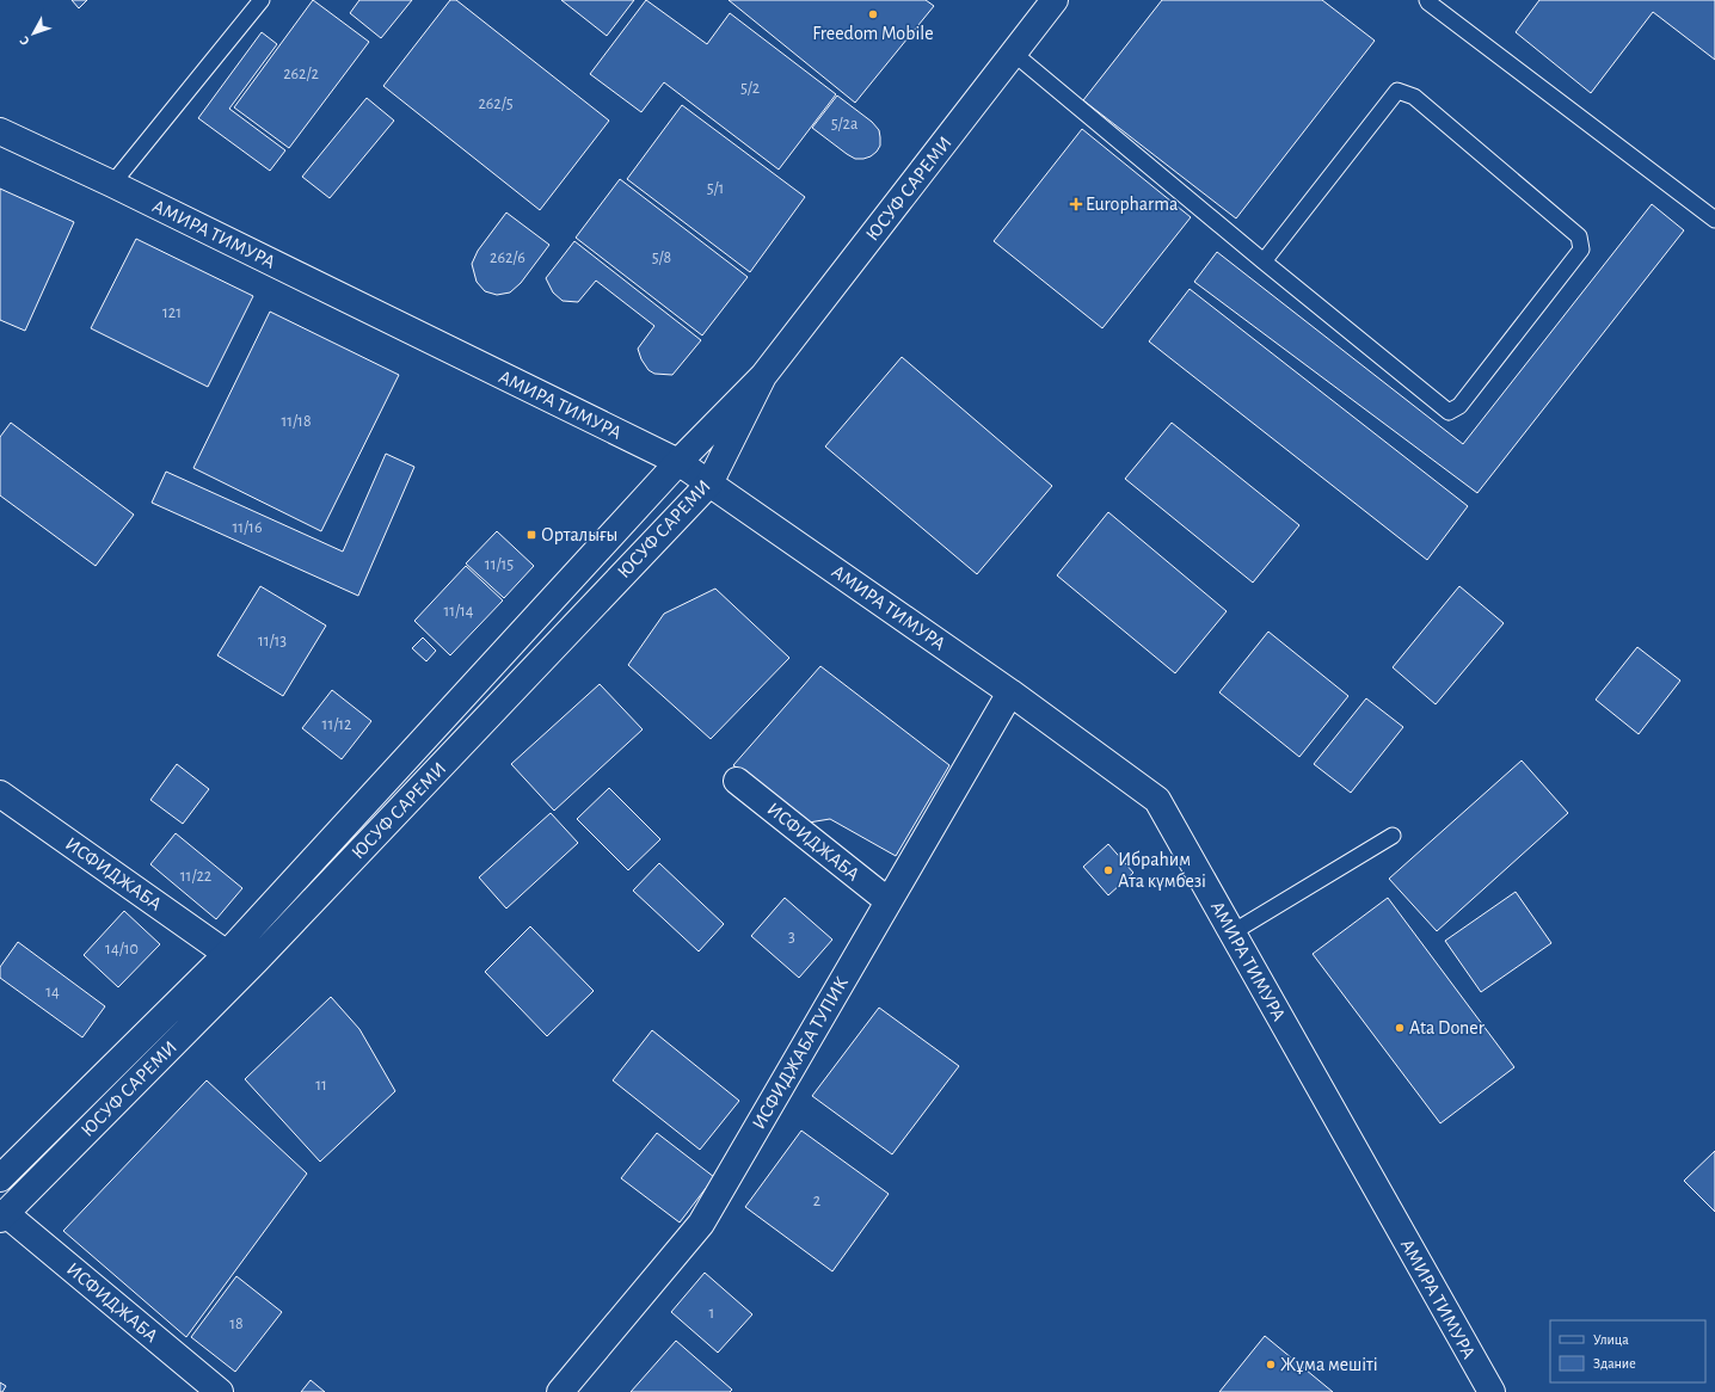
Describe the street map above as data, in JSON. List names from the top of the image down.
{
  "streets": {
    "street": [
      "ЮСУФ САРЕМИ",
      "АМИРА ТИМУРА",
      "ИСФИДЖАБА",
      "ИСФИДЖАБА ТУПИК"
    ]
  },
  "crossings": [
    ["ЮСУФ САРЕМИ", "АМИРА ТИМУРА"],
    ["ЮСУФ САРЕМИ", "ИСФИДЖАБА"],
    ["АМИРА ТИМУРА", "ИСФИДЖАБА ТУПИК"],
    ["ИСФИДЖАБА", "ИСФИДЖАБА ТУПИК"]
  ],
  "places": {
    "other": [
      "Freedom Mobile",
      "Ибраhим Ата күмбезі",
      "Ata Doner",
      "Жұма мешіті"
    ],
    "health": ["Europharma"],
    "transit": ["Орталығы"]
  },
  "house_numbers": [
    "262/2",
    "5/2",
    "262/5",
    "5/2а",
    "5/1",
    "262/6",
    "5/8",
    "121",
    "11/18",
    "11/16",
    "11/15",
    "11/14",
    "11/13",
    "11/12",
    "11/22",
    "3",
    "14/10",
    "14",
    "11",
    "2",
    "1",
    "18"
  ],
  "legend": ["Улица", "Здание"],
  "north": "bottom left"
}
